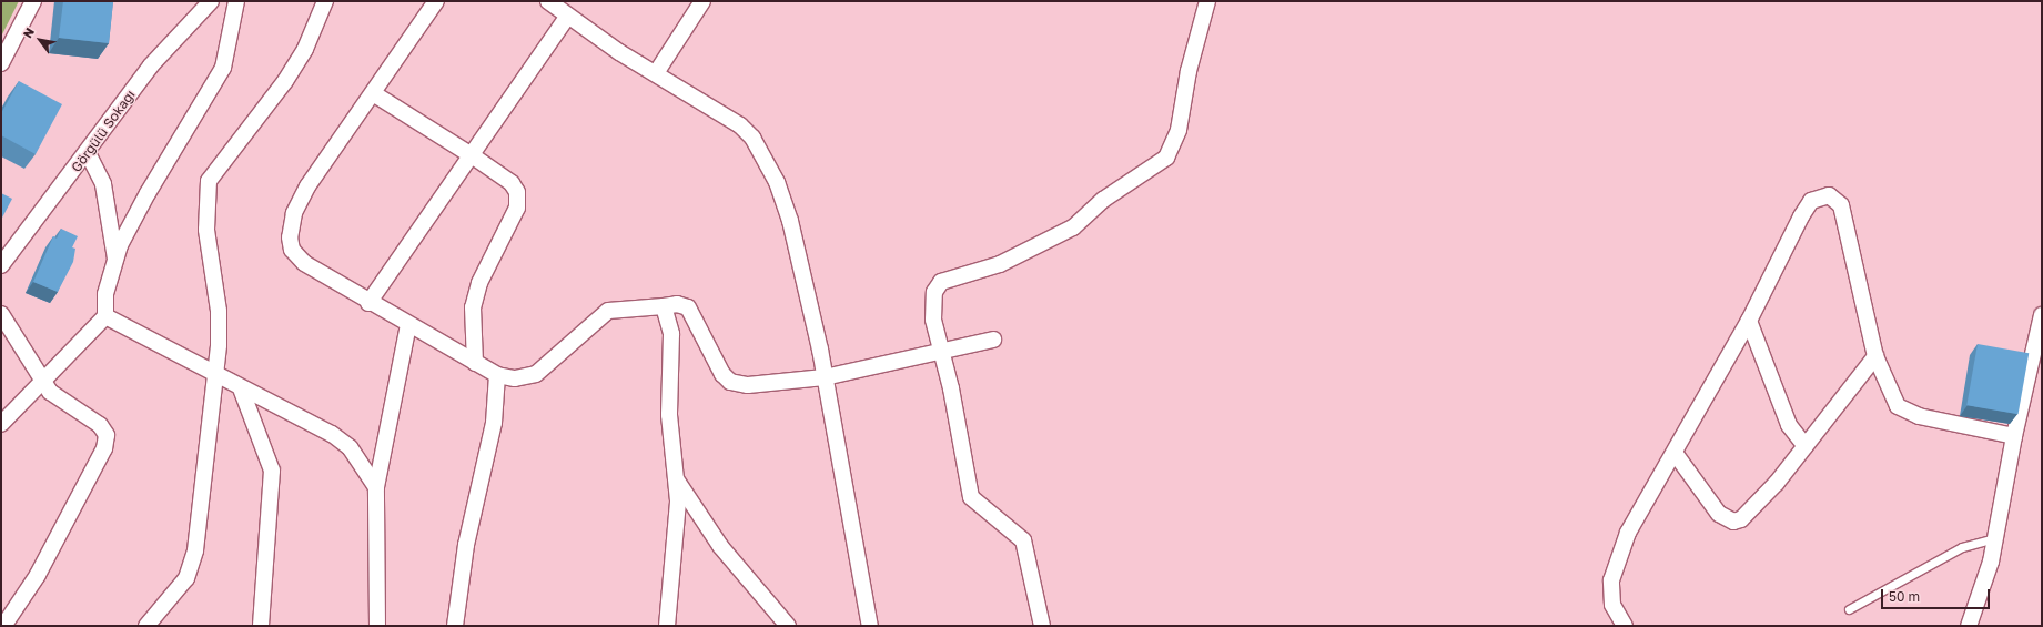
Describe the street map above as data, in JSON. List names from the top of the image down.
{
  "streets": {
    "street": ["Görgülü Sokağı"]
  },
  "scale_bar": "50 m",
  "north": "top left"
}
